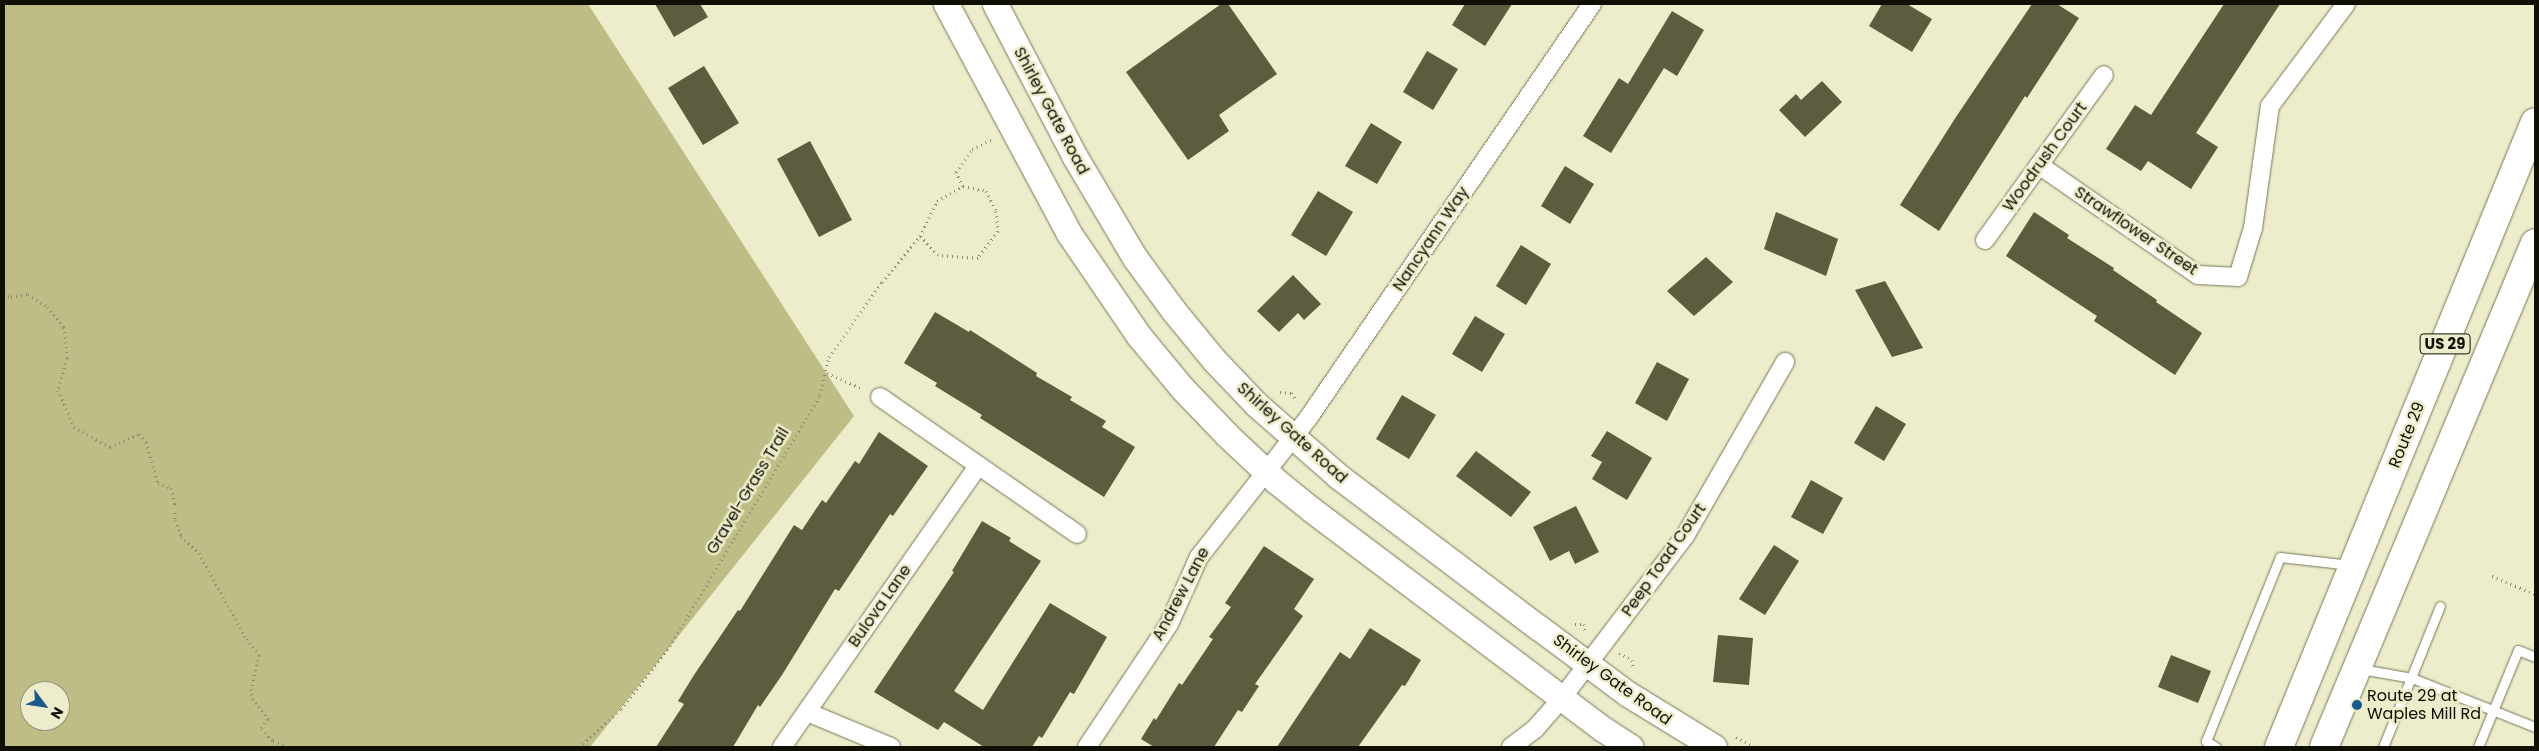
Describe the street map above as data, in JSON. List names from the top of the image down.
{
  "streets": {
    "main road": ["Shirley Gate Road", "US 29", "Route 29"],
    "street": [
      "Woodrush Court",
      "Strawflower Street",
      "Nancyann Way",
      "Peep Toad Court",
      "Andrew Lane",
      "Bulova Lane"
    ],
    "path": ["Gravel-Grass Trail"]
  },
  "crossings": [
    ["Shirley Gate Road", "Nancyann Way"],
    ["Shirley Gate Road", "Peep Toad Court"],
    ["Woodrush Court", "Strawflower Street"],
    ["Nancyann Way", "Andrew Lane"]
  ],
  "places": ["Route 29 at Waples Mill Rd"],
  "north": "bottom right"
}
